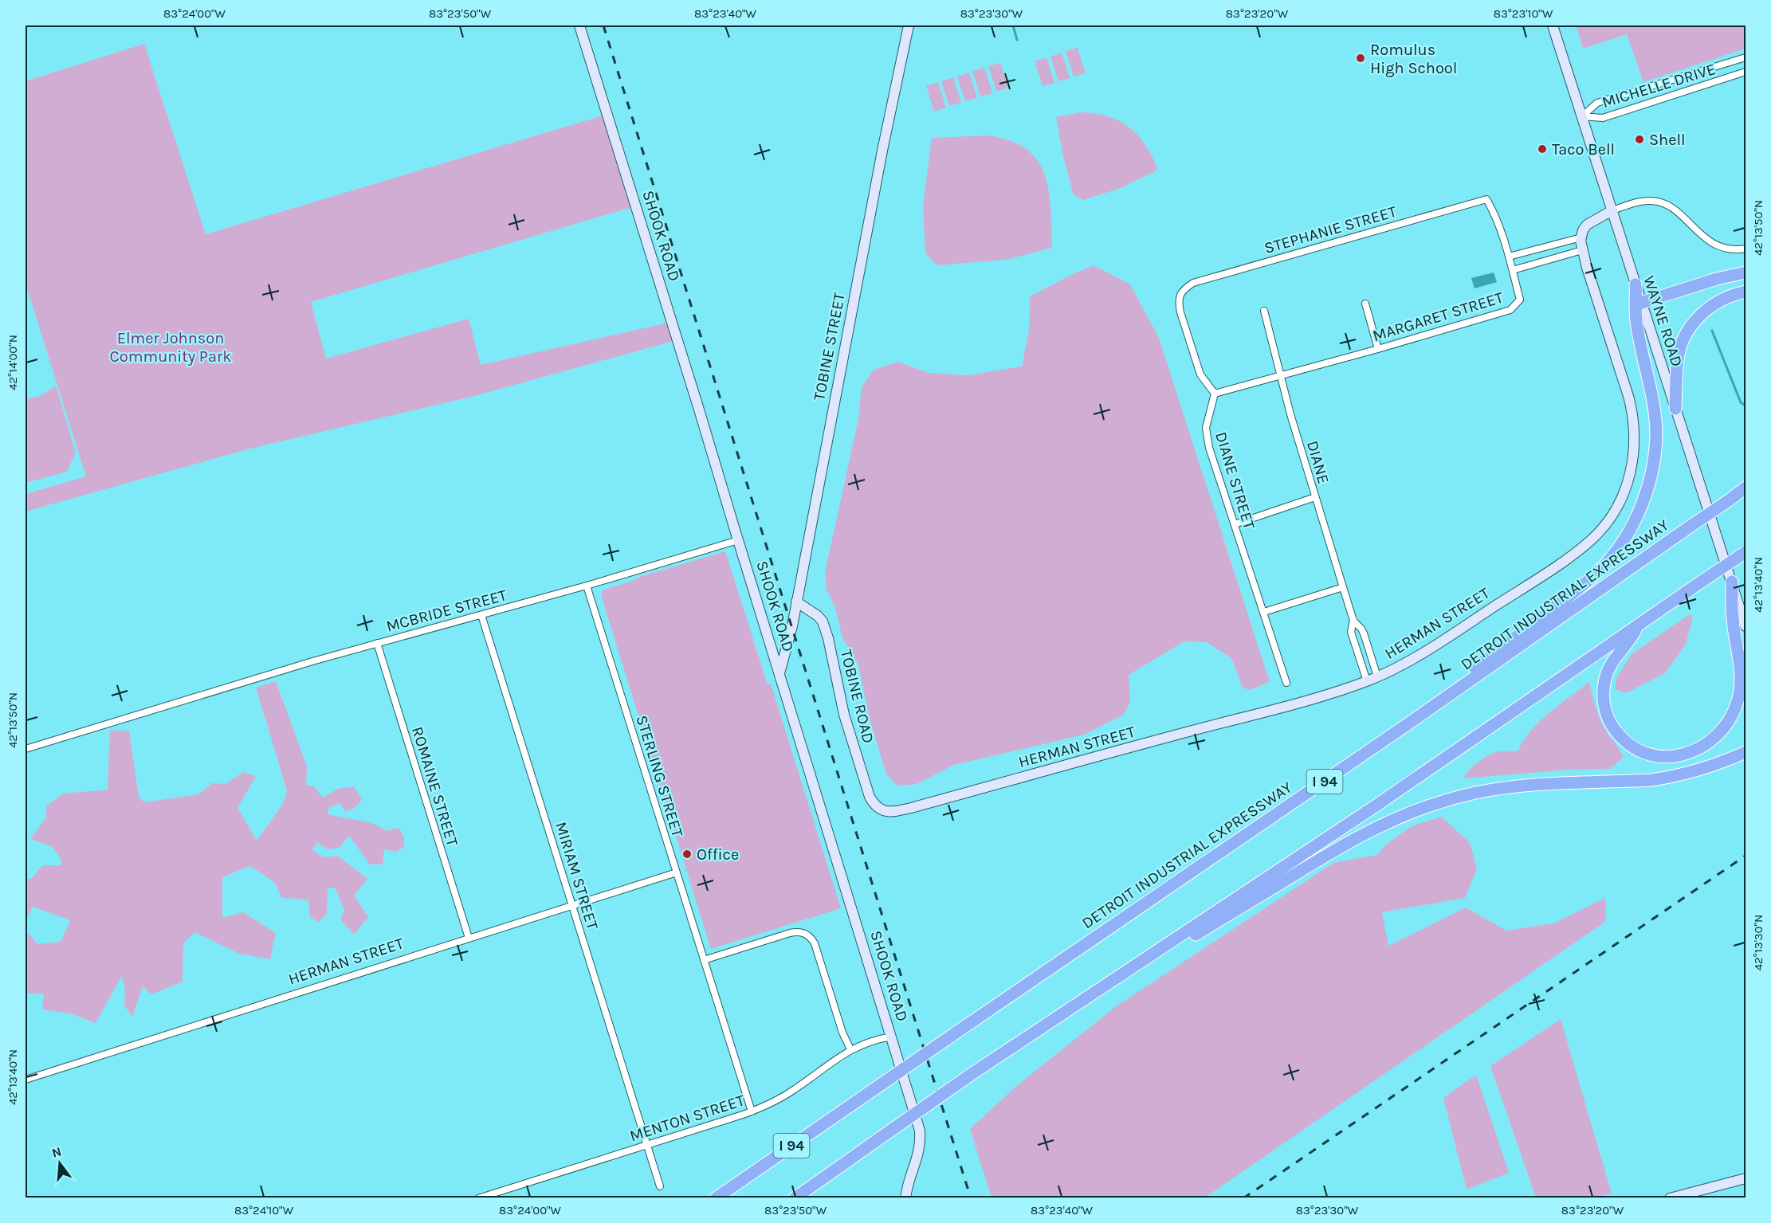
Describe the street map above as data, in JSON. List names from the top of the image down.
{
  "streets": {
    "highway": ["DETROIT INDUSTRIAL EXPRESSWAY", "I 94"],
    "street": [
      "MICHELLE DRIVE",
      "STEPHANIE STREET",
      "SHOOK ROAD",
      "MARGARET STREET",
      "WAYNE ROAD",
      "TOBINE STREET",
      "DIANE",
      "DIANE STREET",
      "MCBRIDE STREET",
      "HERMAN STREET",
      "TOBINE ROAD",
      "STERLING STREET",
      "ROMAINE STREET",
      "MIRIAM STREET",
      "MENTON STREET"
    ]
  },
  "crossings": [
    ["MICHELLE DRIVE", "WAYNE ROAD"],
    ["STEPHANIE STREET", "MARGARET STREET"],
    ["STEPHANIE STREET", "DIANE STREET"],
    ["SHOOK ROAD", "TOBINE STREET"],
    ["SHOOK ROAD", "MCBRIDE STREET"],
    ["SHOOK ROAD", "MENTON STREET"],
    ["MARGARET STREET", "DIANE"],
    ["MARGARET STREET", "DIANE STREET"],
    ["TOBINE STREET", "TOBINE ROAD"],
    ["DIANE", "HERMAN STREET"],
    ["MCBRIDE STREET", "STERLING STREET"],
    ["MCBRIDE STREET", "ROMAINE STREET"],
    ["MCBRIDE STREET", "MIRIAM STREET"],
    ["HERMAN STREET", "TOBINE ROAD"],
    ["HERMAN STREET", "STERLING STREET"],
    ["HERMAN STREET", "ROMAINE STREET"],
    ["HERMAN STREET", "MIRIAM STREET"],
    ["STERLING STREET", "MENTON STREET"],
    ["MIRIAM STREET", "MENTON STREET"]
  ],
  "parks": ["Elmer Johnson Community Park"],
  "places": [
    "Romulus High School",
    "Shell",
    "Taco Bell",
    "Office"
  ],
  "north": "top",
  "coordinates": [
    "83°24'00\"W",
    "83°23'50\"W",
    "83°23'40\"W",
    "83°23'30\"W",
    "83°23'20\"W",
    "83°23'10\"W",
    "42°13'50\"N",
    "42°14'00\"N",
    "42°13'40\"N",
    "42°13'30\"N",
    "83°24'10\"W"
  ]
}
